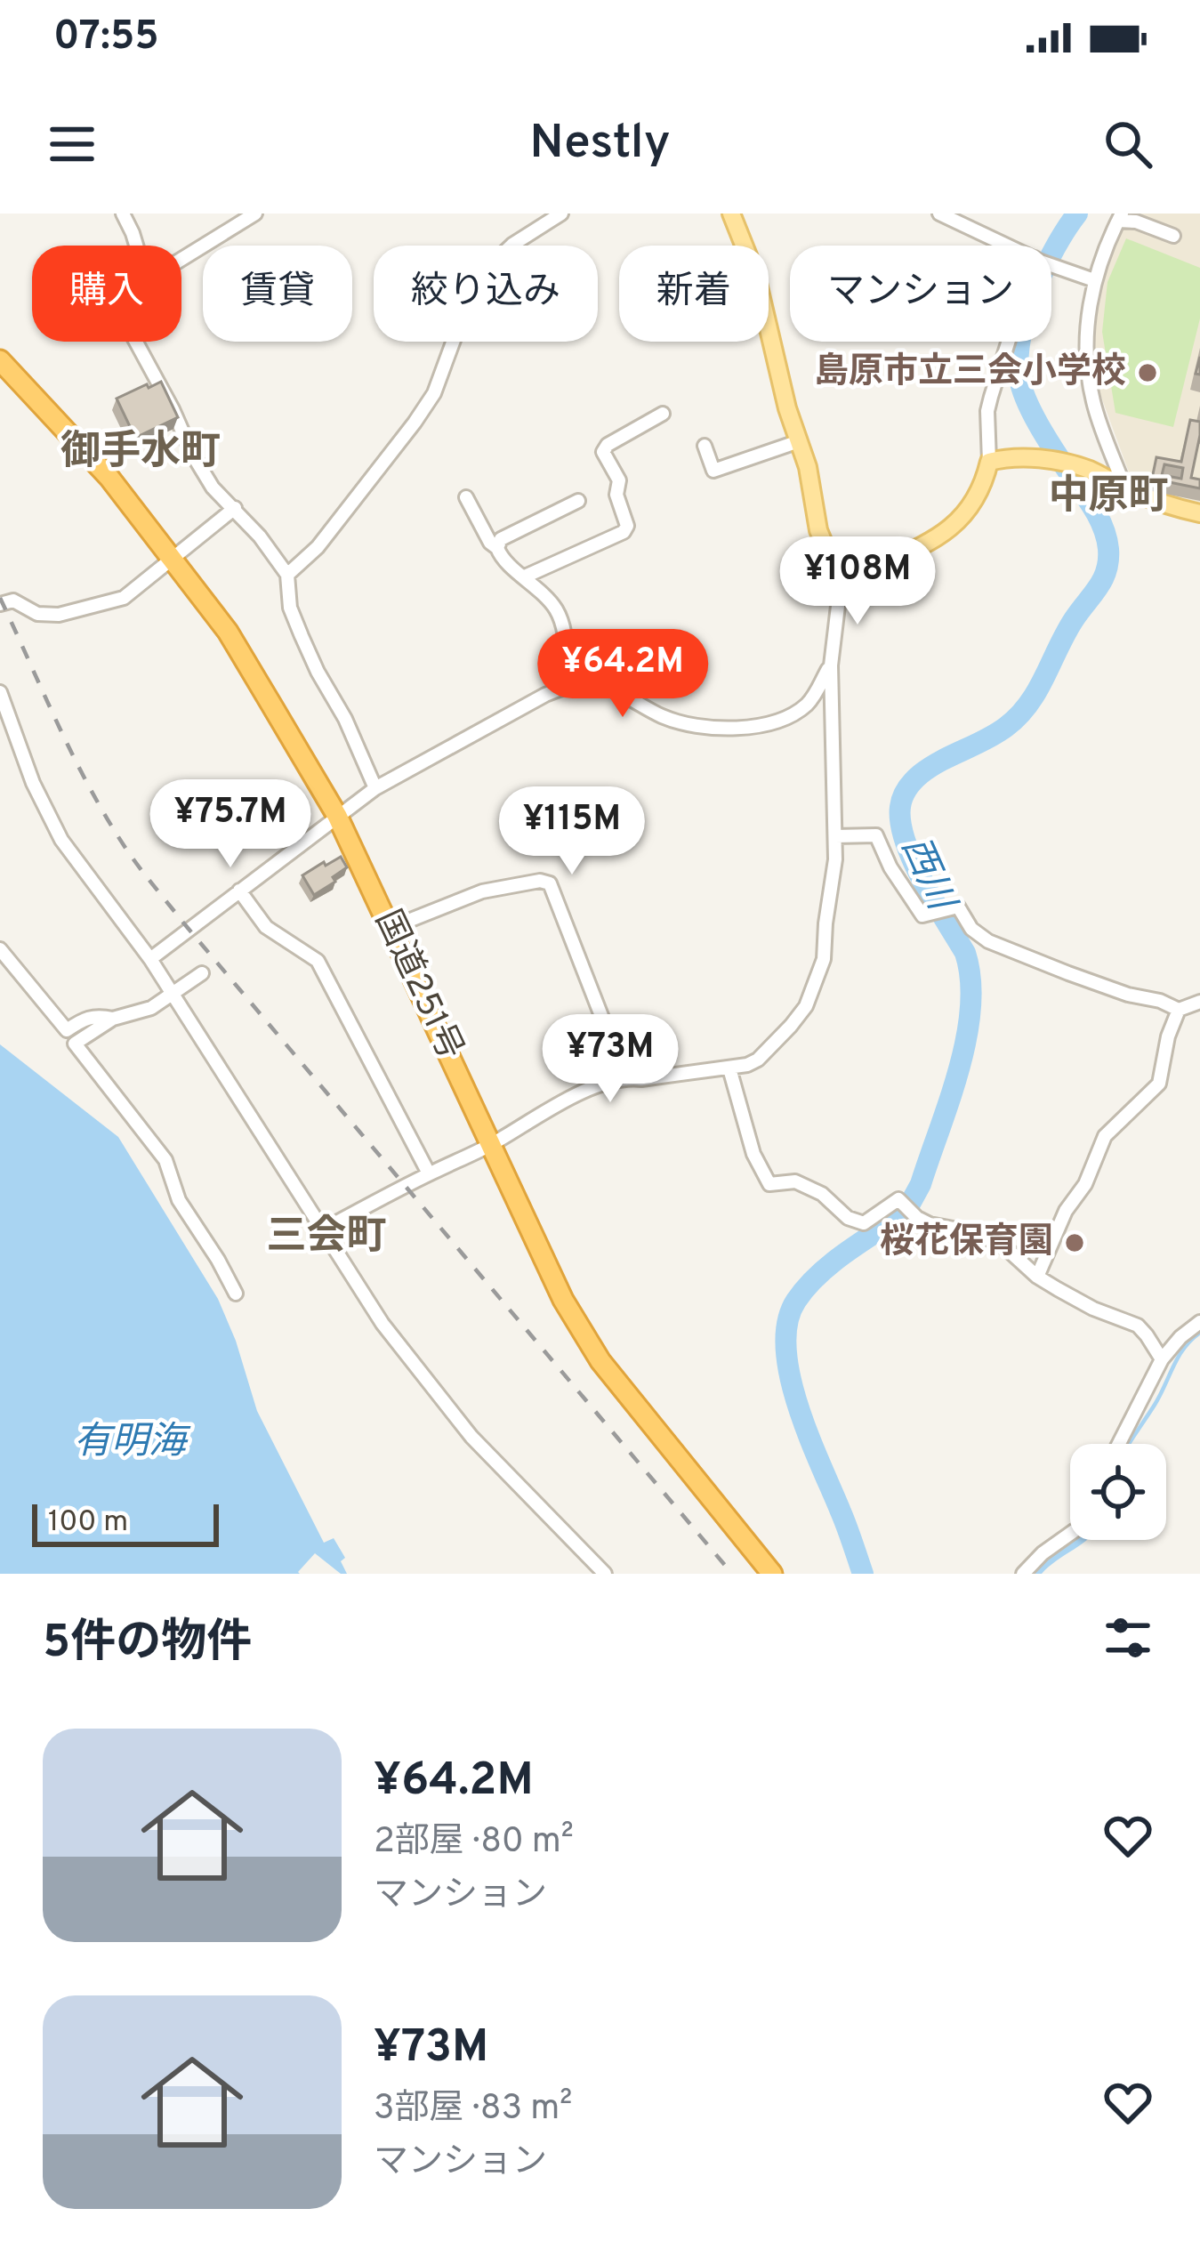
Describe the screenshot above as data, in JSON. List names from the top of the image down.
{
  "streets": {
    "highway": ["国道251号"]
  },
  "districts": ["御手水町", "中原町", "三会町"],
  "water": ["西川", "有明海"],
  "places": ["島原市立三会小学校", "桜花保育園"],
  "scale_bar": "100 m",
  "page": {
    "status": "07:55",
    "header": "Nestly",
    "chip": [
      "購入",
      "賃貸",
      "絞り込み",
      "新着",
      "マンション"
    ],
    "price": [
      "¥108M",
      "¥64.2M",
      "¥75.7M",
      "¥115M",
      "¥73M"
    ],
    "scale": "100 m",
    "heading": "5件の物件",
    "list": [
      {
        "name": "¥64.2M",
        "note": "2部屋 · 80 m² · マンション"
      },
      {
        "name": "¥73M",
        "note": "3部屋 · 83 m² · マンション"
      }
    ]
  }
}
